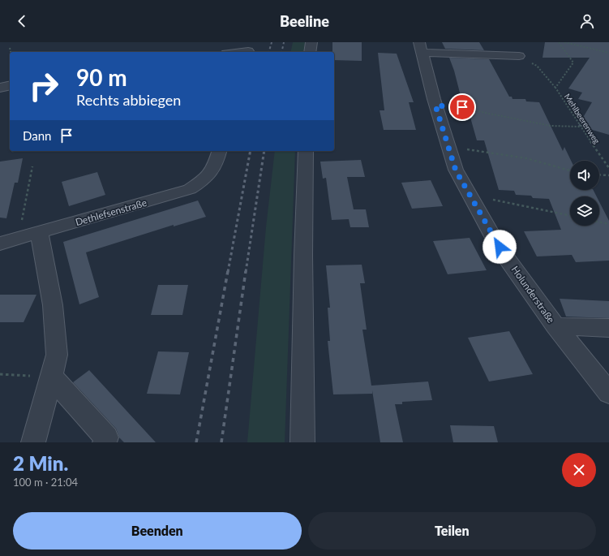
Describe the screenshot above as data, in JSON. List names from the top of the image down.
{
  "streets": {
    "street": ["Dethlefsenstraße", "Holunderstraße"],
    "path": ["Mehlbeerenweg"]
  },
  "page": {
    "header": "Beeline",
    "turn": ["90 m", "Rechts abbiegen"],
    "then": "Dann",
    "heading": ["2 Min.", "100 m · 21:04"],
    "buttons": ["Beenden", "Teilen"]
  }
}
